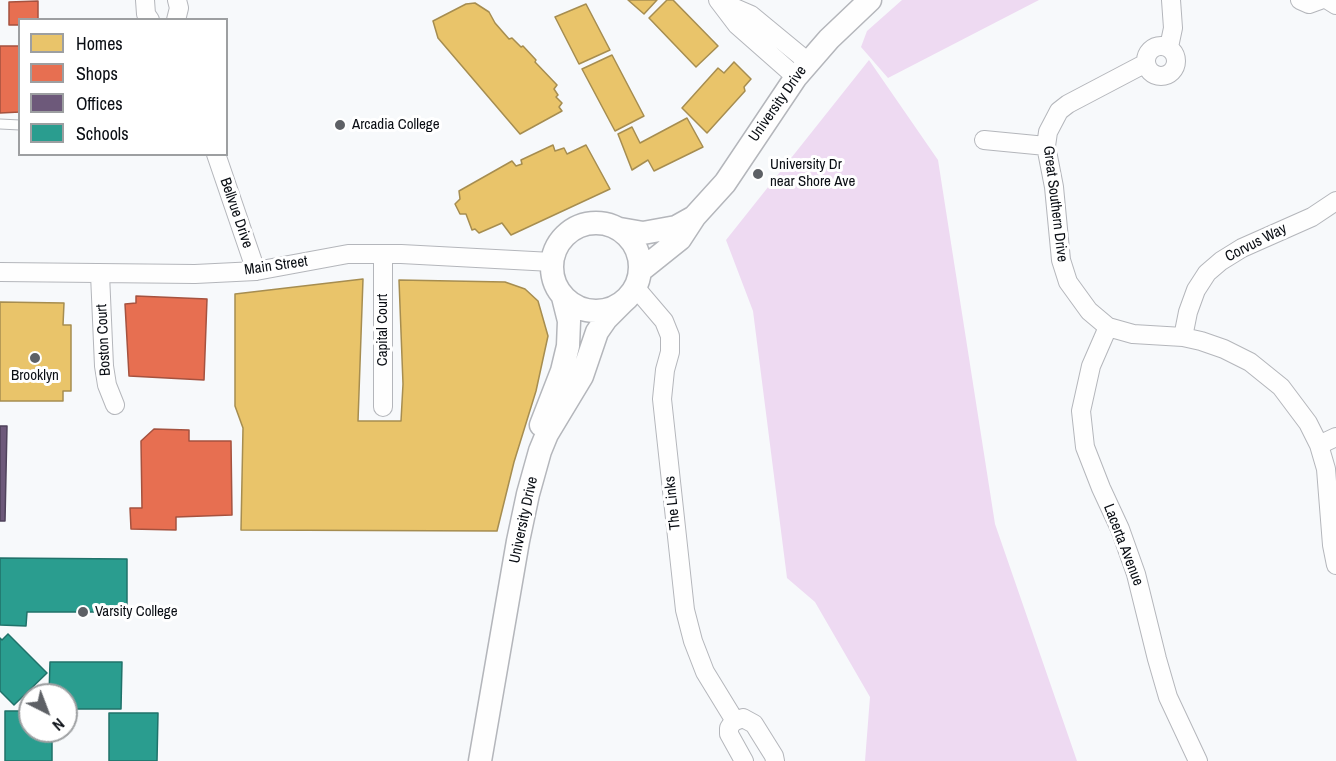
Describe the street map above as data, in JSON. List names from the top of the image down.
{
  "streets": {
    "street": [
      "University Drive",
      "Great Southern Drive",
      "Bellvue Drive",
      "Corvus Way",
      "Main Street",
      "Capital Court",
      "Boston Court",
      "The Links",
      "Lacerta Avenue"
    ]
  },
  "crossings": [
    ["University Drive", "Main Street"],
    ["University Drive", "The Links"],
    ["Great Southern Drive", "Corvus Way"],
    ["Great Southern Drive", "Lacerta Avenue"],
    ["Bellvue Drive", "Main Street"],
    ["Main Street", "Capital Court"],
    ["Main Street", "Boston Court"],
    ["Main Street", "The Links"]
  ],
  "places": [
    "Arcadia College",
    "University Dr near Shore Ave",
    "Brooklyn",
    "Varsity College"
  ],
  "legend": [
    "Homes",
    "Shops",
    "Offices",
    "Schools"
  ],
  "north": "bottom right"
}
